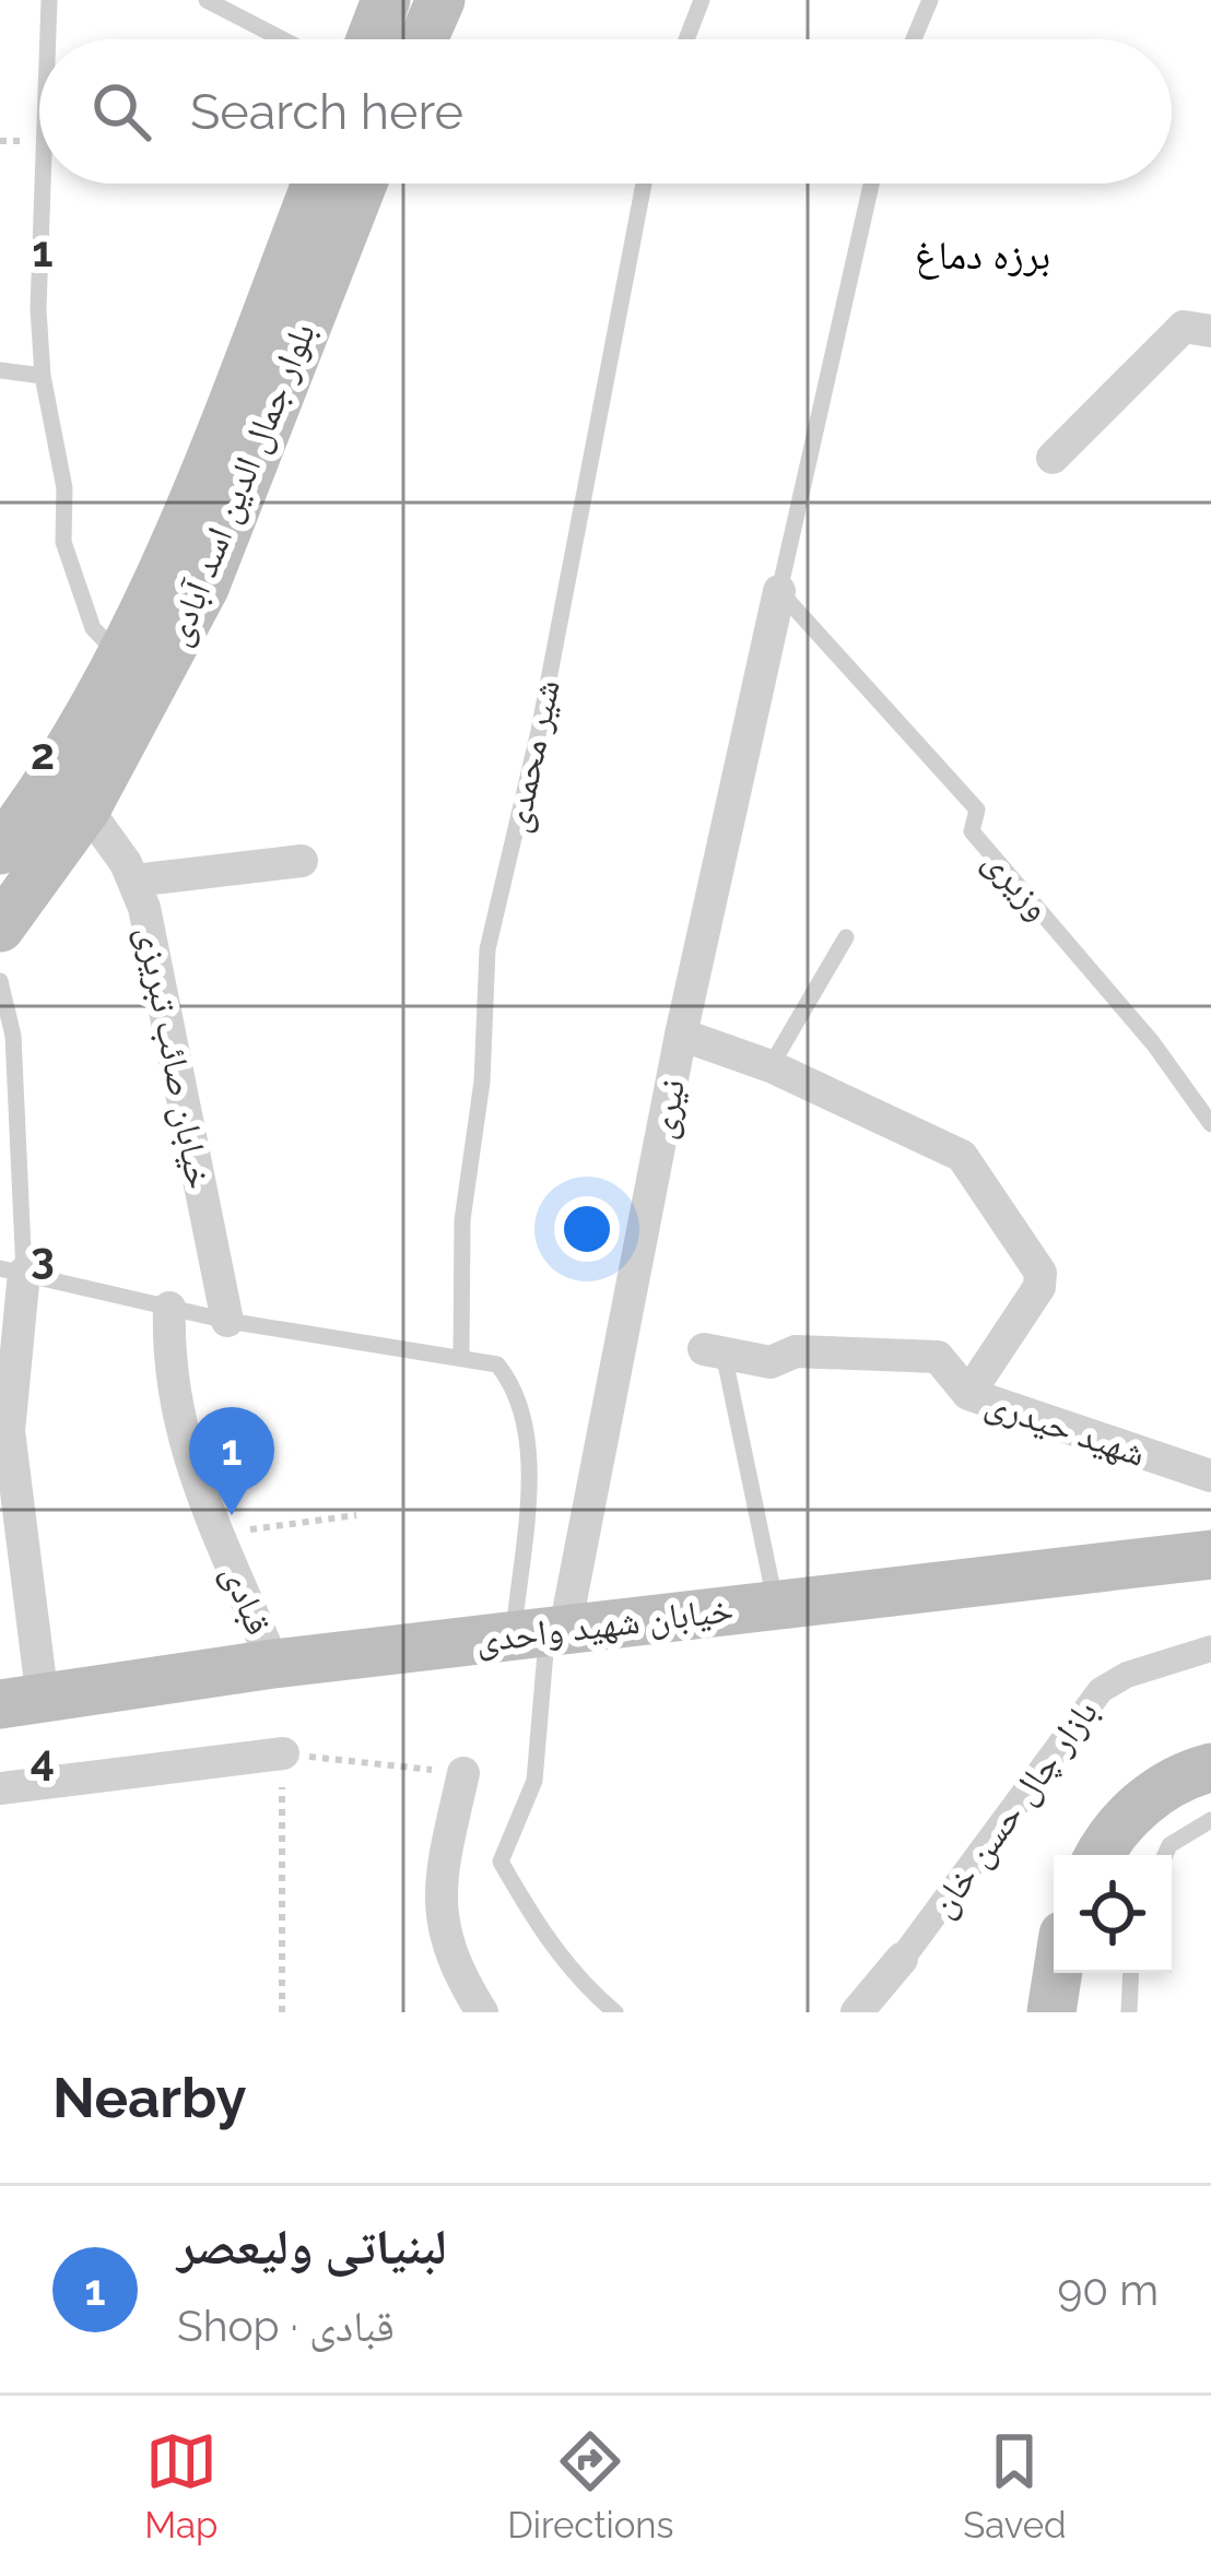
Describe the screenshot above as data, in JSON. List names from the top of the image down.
{
  "streets": {
    "main road": ["بلوار جمال الدین اسد آبادی", "خیابان شهید واحدی"],
    "street": [
      "خیابان صائب تبریزی",
      "نیری",
      "شهید حیدری",
      "قبادی",
      "بازار چال حسن خان"
    ],
    "lane": ["شیر محمدی", "وزیری"]
  },
  "crossings": [
    ["بلوار جمال الدین اسد آبادی", "خیابان صائب تبریزی"],
    ["وزیری", "نیری"],
    ["نیری", "خیابان شهید واحدی"],
    ["قبادی", "خیابان شهید واحدی"]
  ],
  "districts": ["برزه دماغ"],
  "page": {
    "search": "Search here",
    "pins": "1",
    "heading": "Nearby",
    "list": [
      {
        "mark": "1",
        "name": "لبنیاتی ولیعصر",
        "note": "Shop · قبادی",
        "value": "90 m"
      }
    ],
    "nav": ["Map", "Directions", "Saved"]
  },
  "grid": {
    "rows": [
      "1",
      "2",
      "3",
      "4"
    ]
  }
}
